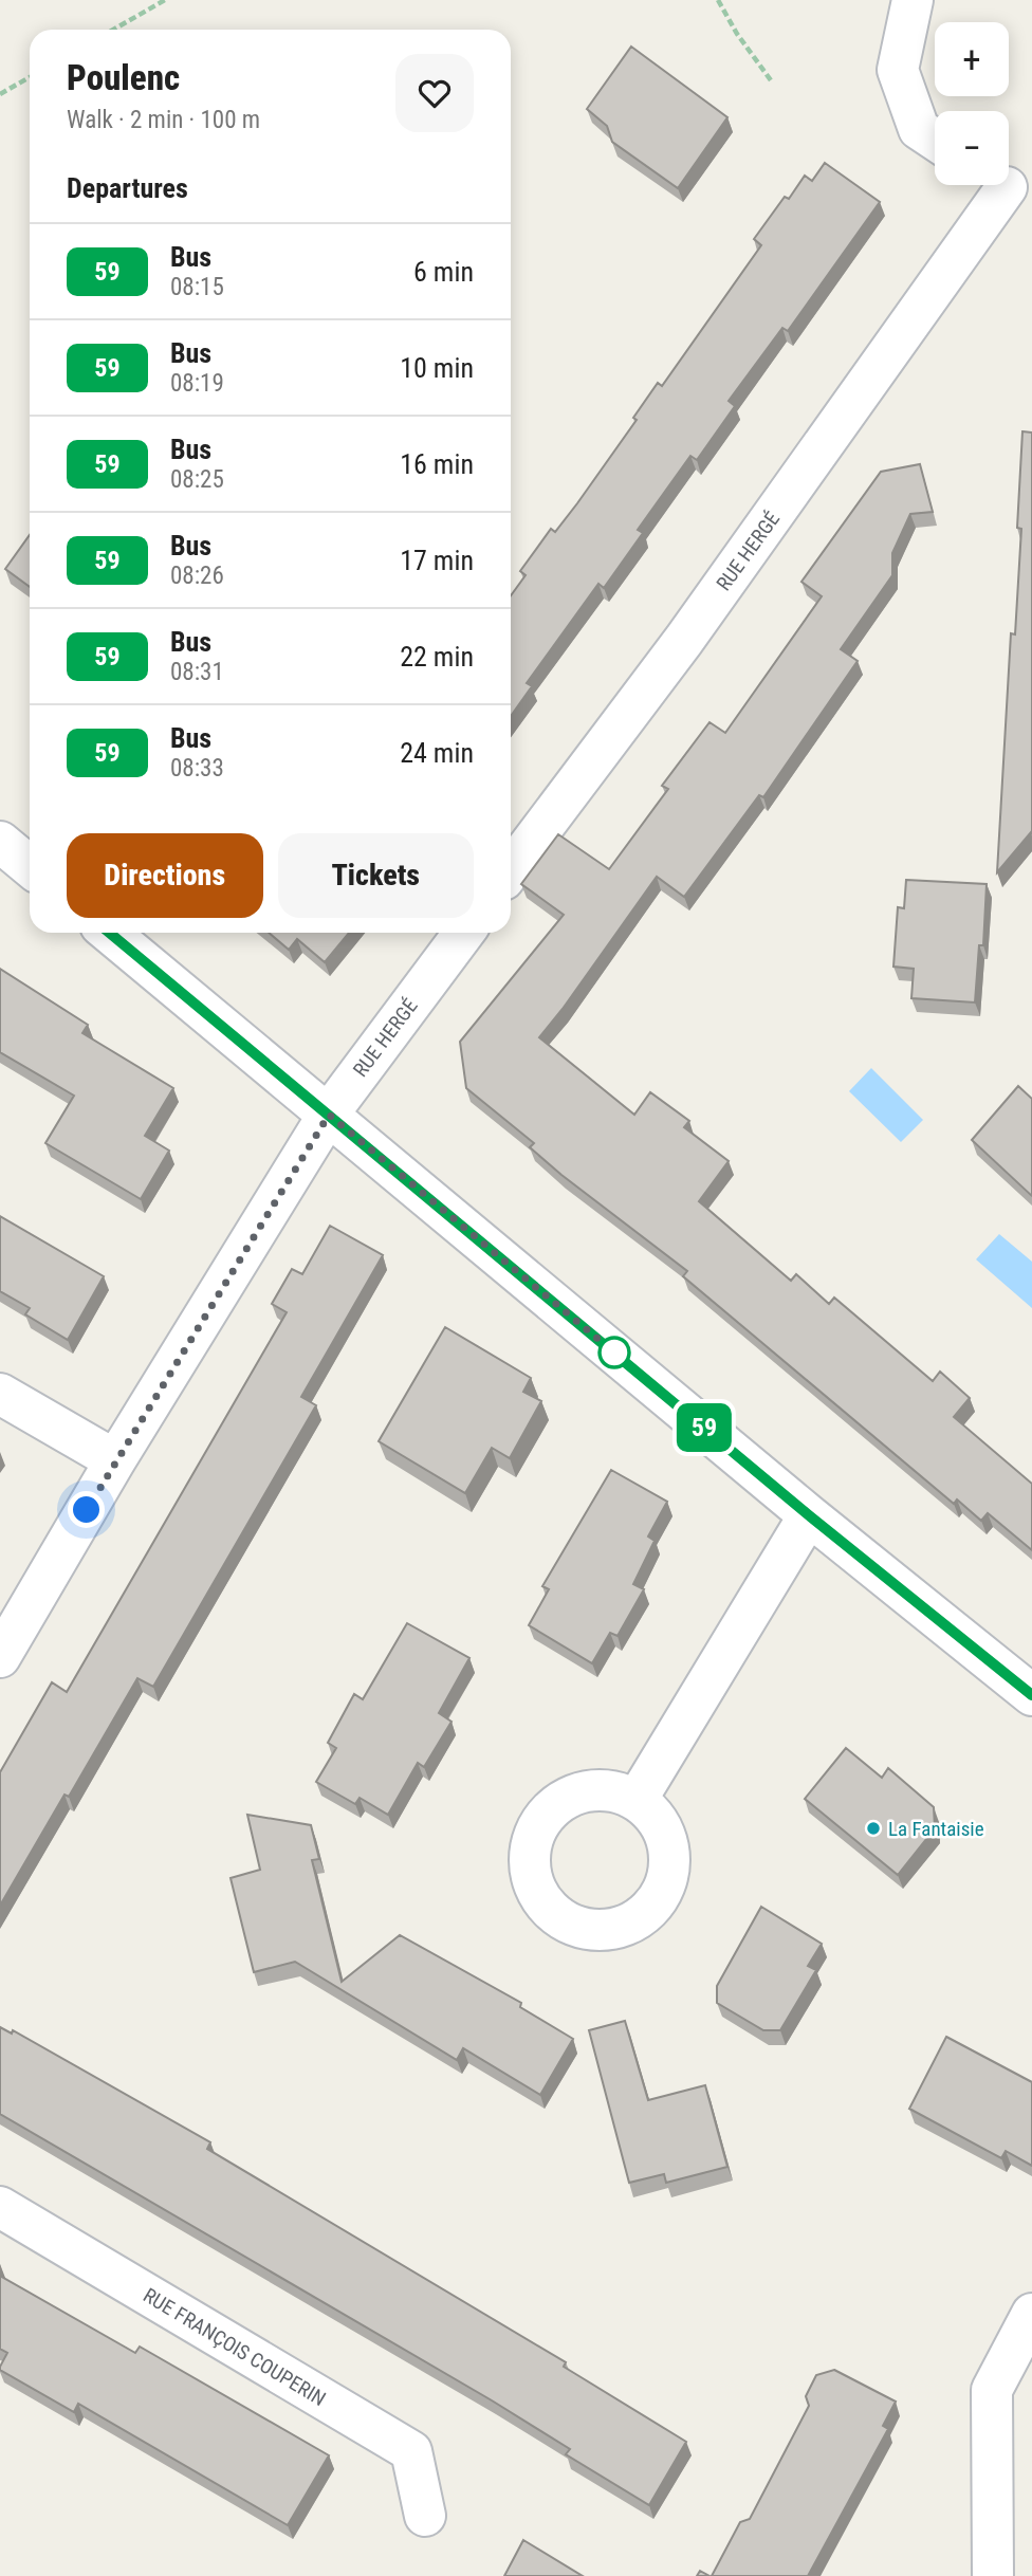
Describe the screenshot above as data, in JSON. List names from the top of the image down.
{
  "streets": {
    "street": ["RUE HERGÉ", "RUE FRANÇOIS COUPERIN"]
  },
  "places": ["La Fantaisie"],
  "lines": ["bus line 59"],
  "page": {
    "on_map": "59",
    "map_buttons": ["+", "−"],
    "heading": [
      ["Poulenc", "Walk · 2 min · 100 m"],
      "Departures"
    ],
    "list": [
      {
        "mark": "59",
        "name": "Bus",
        "note": "08:15",
        "value": "6 min"
      },
      {
        "mark": "59",
        "name": "Bus",
        "note": "08:19",
        "value": "10 min"
      },
      {
        "mark": "59",
        "name": "Bus",
        "note": "08:25",
        "value": "16 min"
      },
      {
        "mark": "59",
        "name": "Bus",
        "note": "08:26",
        "value": "17 min"
      },
      {
        "mark": "59",
        "name": "Bus",
        "note": "08:31",
        "value": "22 min"
      },
      {
        "mark": "59",
        "name": "Bus",
        "note": "08:33",
        "value": "24 min"
      }
    ],
    "buttons": ["Directions", "Tickets"]
  }
}
